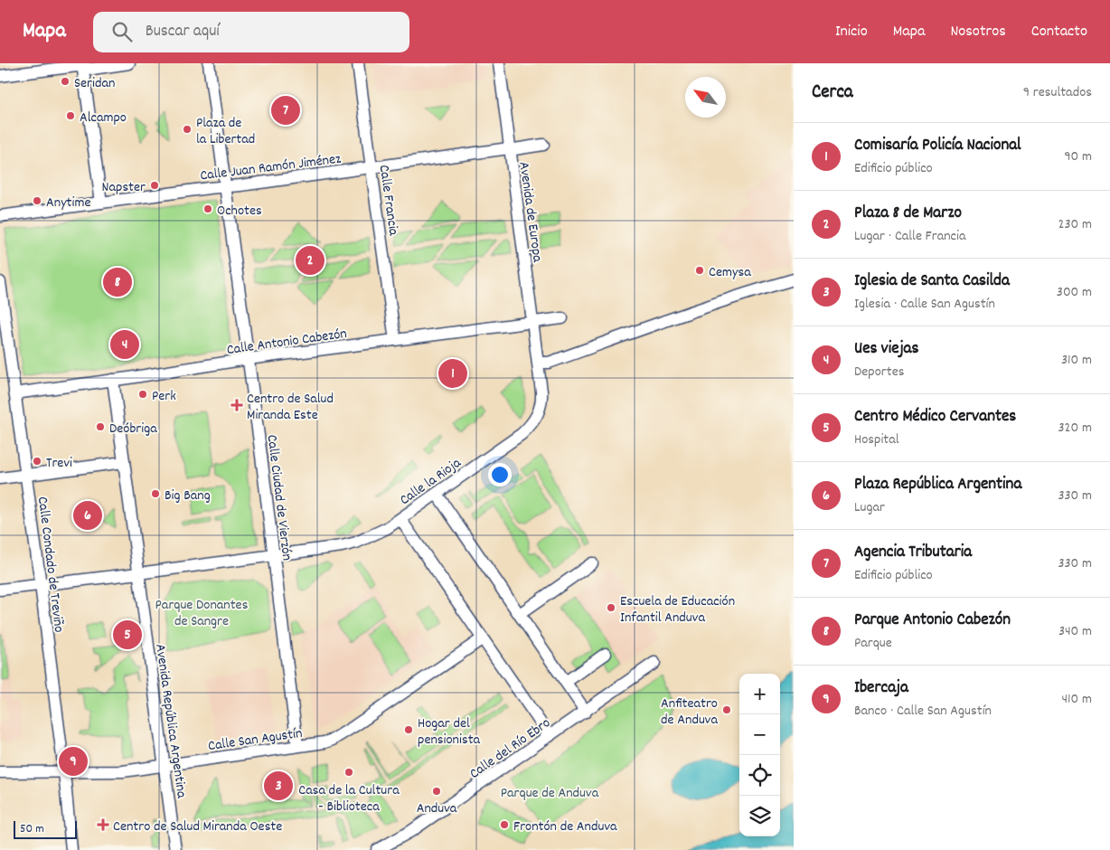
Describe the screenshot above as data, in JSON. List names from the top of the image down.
{
  "streets": {
    "street": [
      "Calle Juan Ramón Jiménez",
      "Calle Francia",
      "Avenida de Europa",
      "Calle Antonio Cabezón",
      "Calle la Rioja",
      "Calle Ciudad de Vierzón",
      "Calle Condado de Treviño",
      "Avenida República Argentina",
      "Calle San Agustín",
      "Calle del Río Ebro"
    ]
  },
  "crossings": [
    ["Calle Juan Ramón Jiménez", "Calle Francia"],
    ["Calle Juan Ramón Jiménez", "Avenida de Europa"],
    ["Calle Juan Ramón Jiménez", "Calle Ciudad de Vierzón"],
    ["Calle Francia", "Calle Antonio Cabezón"],
    ["Avenida de Europa", "Calle Antonio Cabezón"],
    ["Avenida de Europa", "Calle la Rioja"],
    ["Calle Antonio Cabezón", "Calle Ciudad de Vierzón"],
    ["Calle Antonio Cabezón", "Calle Condado de Treviño"],
    ["Calle Antonio Cabezón", "Avenida República Argentina"],
    ["Calle la Rioja", "Calle Ciudad de Vierzón"],
    ["Calle la Rioja", "Calle Condado de Treviño"],
    ["Calle la Rioja", "Avenida República Argentina"],
    ["Calle Ciudad de Vierzón", "Calle San Agustín"],
    ["Calle Condado de Treviño", "Calle San Agustín"],
    ["Avenida República Argentina", "Calle San Agustín"]
  ],
  "parks": ["Parque Donantes de Sangre", "Parque de Anduva"],
  "places": {
    "other": [
      "Seridan",
      "Alcampo",
      "Plaza de la Libertad",
      "Napster",
      "Anytime",
      "Ochotes",
      "Cemysa",
      "Perk",
      "Deóbriga",
      "Trevi",
      "Big Bang",
      "Escuela de Educación Infantil Anduva",
      "Anfiteatro de Anduva",
      "Hogar del pensionista",
      "Casa de la Cultura - Biblioteca",
      "Anduva",
      "Frontón de Anduva"
    ],
    "health": ["Centro de Salud Miranda Este", "Centro de Salud Miranda Oeste"]
  },
  "scale_bar": "50 m",
  "north": "top left",
  "page": {
    "header": "Mapa",
    "search": "Buscar aquí",
    "nav": [
      "Inicio",
      "Mapa",
      "Nosotros",
      "Contacto"
    ],
    "heading": ["Cerca", "9 resultados"],
    "pins": [
      "7",
      "2",
      "8",
      "4",
      "1",
      "6",
      "5",
      "9",
      "3"
    ],
    "list": [
      {
        "mark": "1",
        "name": "Comisaría Policía Nacional",
        "note": "Edificio público",
        "value": "90 m"
      },
      {
        "mark": "2",
        "name": "Plaza 8 de Marzo",
        "note": "Lugar · Calle Francia",
        "value": "230 m"
      },
      {
        "mark": "3",
        "name": "Iglesia de Santa Casilda",
        "note": "Iglesia · Calle San Agustín",
        "value": "300 m"
      },
      {
        "mark": "4",
        "name": "Ues viejas",
        "note": "Deportes",
        "value": "310 m"
      },
      {
        "mark": "5",
        "name": "Centro Médico Cervantes",
        "note": "Hospital",
        "value": "320 m"
      },
      {
        "mark": "6",
        "name": "Plaza República Argentina",
        "note": "Lugar",
        "value": "330 m"
      },
      {
        "mark": "7",
        "name": "Agencia Tributaria",
        "note": "Edificio público",
        "value": "330 m"
      },
      {
        "mark": "8",
        "name": "Parque Antonio Cabezón",
        "note": "Parque",
        "value": "340 m"
      },
      {
        "mark": "9",
        "name": "Ibercaja",
        "note": "Banco · Calle San Agustín",
        "value": "410 m"
      }
    ],
    "map_buttons": ["+", "−"],
    "scale": "50 m"
  }
}
